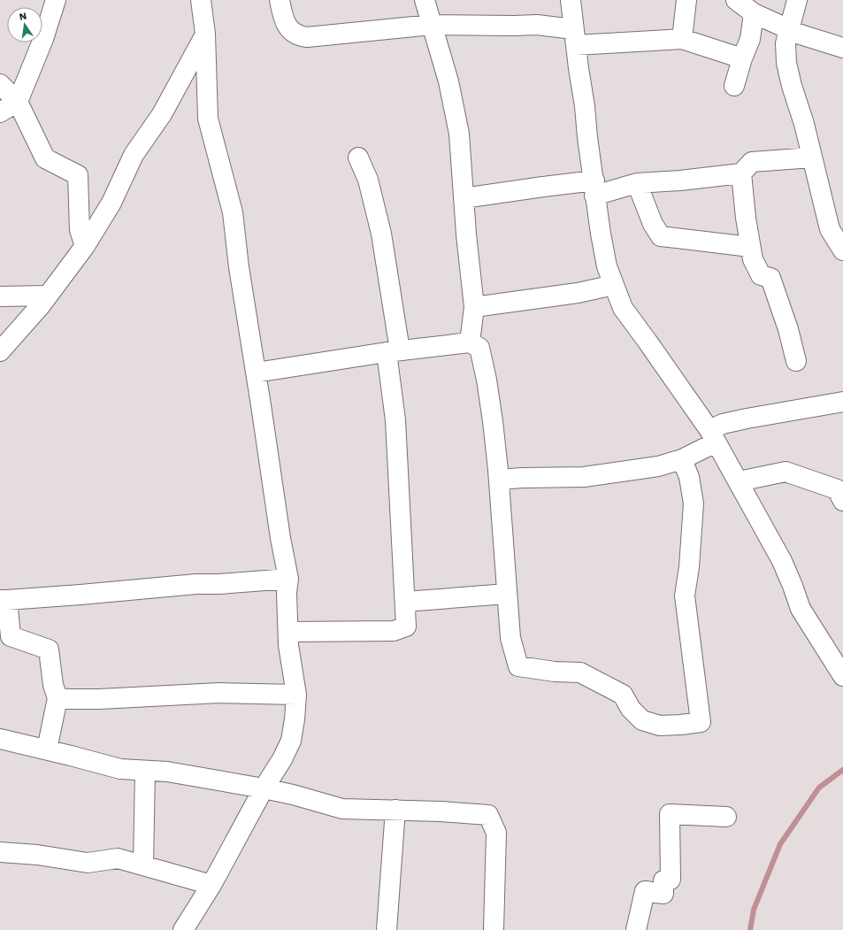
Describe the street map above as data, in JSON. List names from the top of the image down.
{
  "north": "top"
}
